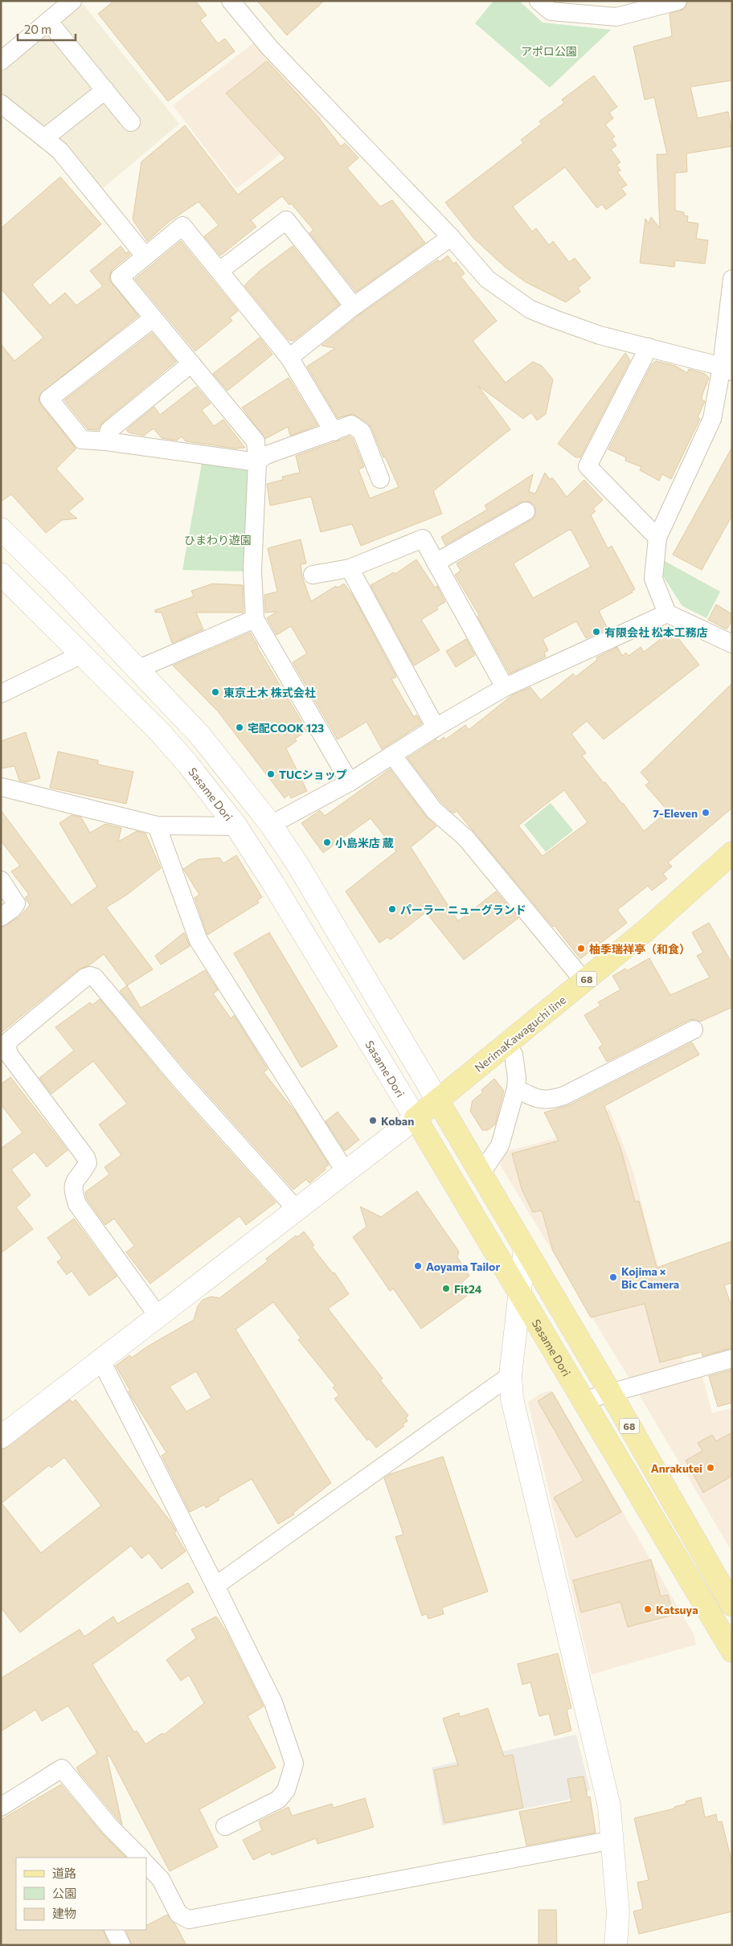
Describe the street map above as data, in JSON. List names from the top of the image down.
{
  "streets": {
    "main road": ["Sasame Dori", "68", "NerimaKawaguchi line"]
  },
  "crossings": [
    ["Sasame Dori", "NerimaKawaguchi line"],
    ["68", "NerimaKawaguchi line"]
  ],
  "parks": ["アポロ公園", "ひまわり遊園"],
  "places": [
    "有限会社 松本工務店",
    "東京土木 株式会社",
    "宅配COOK 123",
    "TUCショップ",
    "7-Eleven",
    "小島米店 蔵",
    "パーラー ニューグランド",
    "柚季瑞祥亭（和食）",
    "Koban",
    "Aoyama Tailor",
    "Kojima × Bic Camera",
    "Fit24",
    "Anrakutei",
    "Katsuya"
  ],
  "legend": ["道路", "公園", "建物"],
  "scale_bar": "20 m"
}
